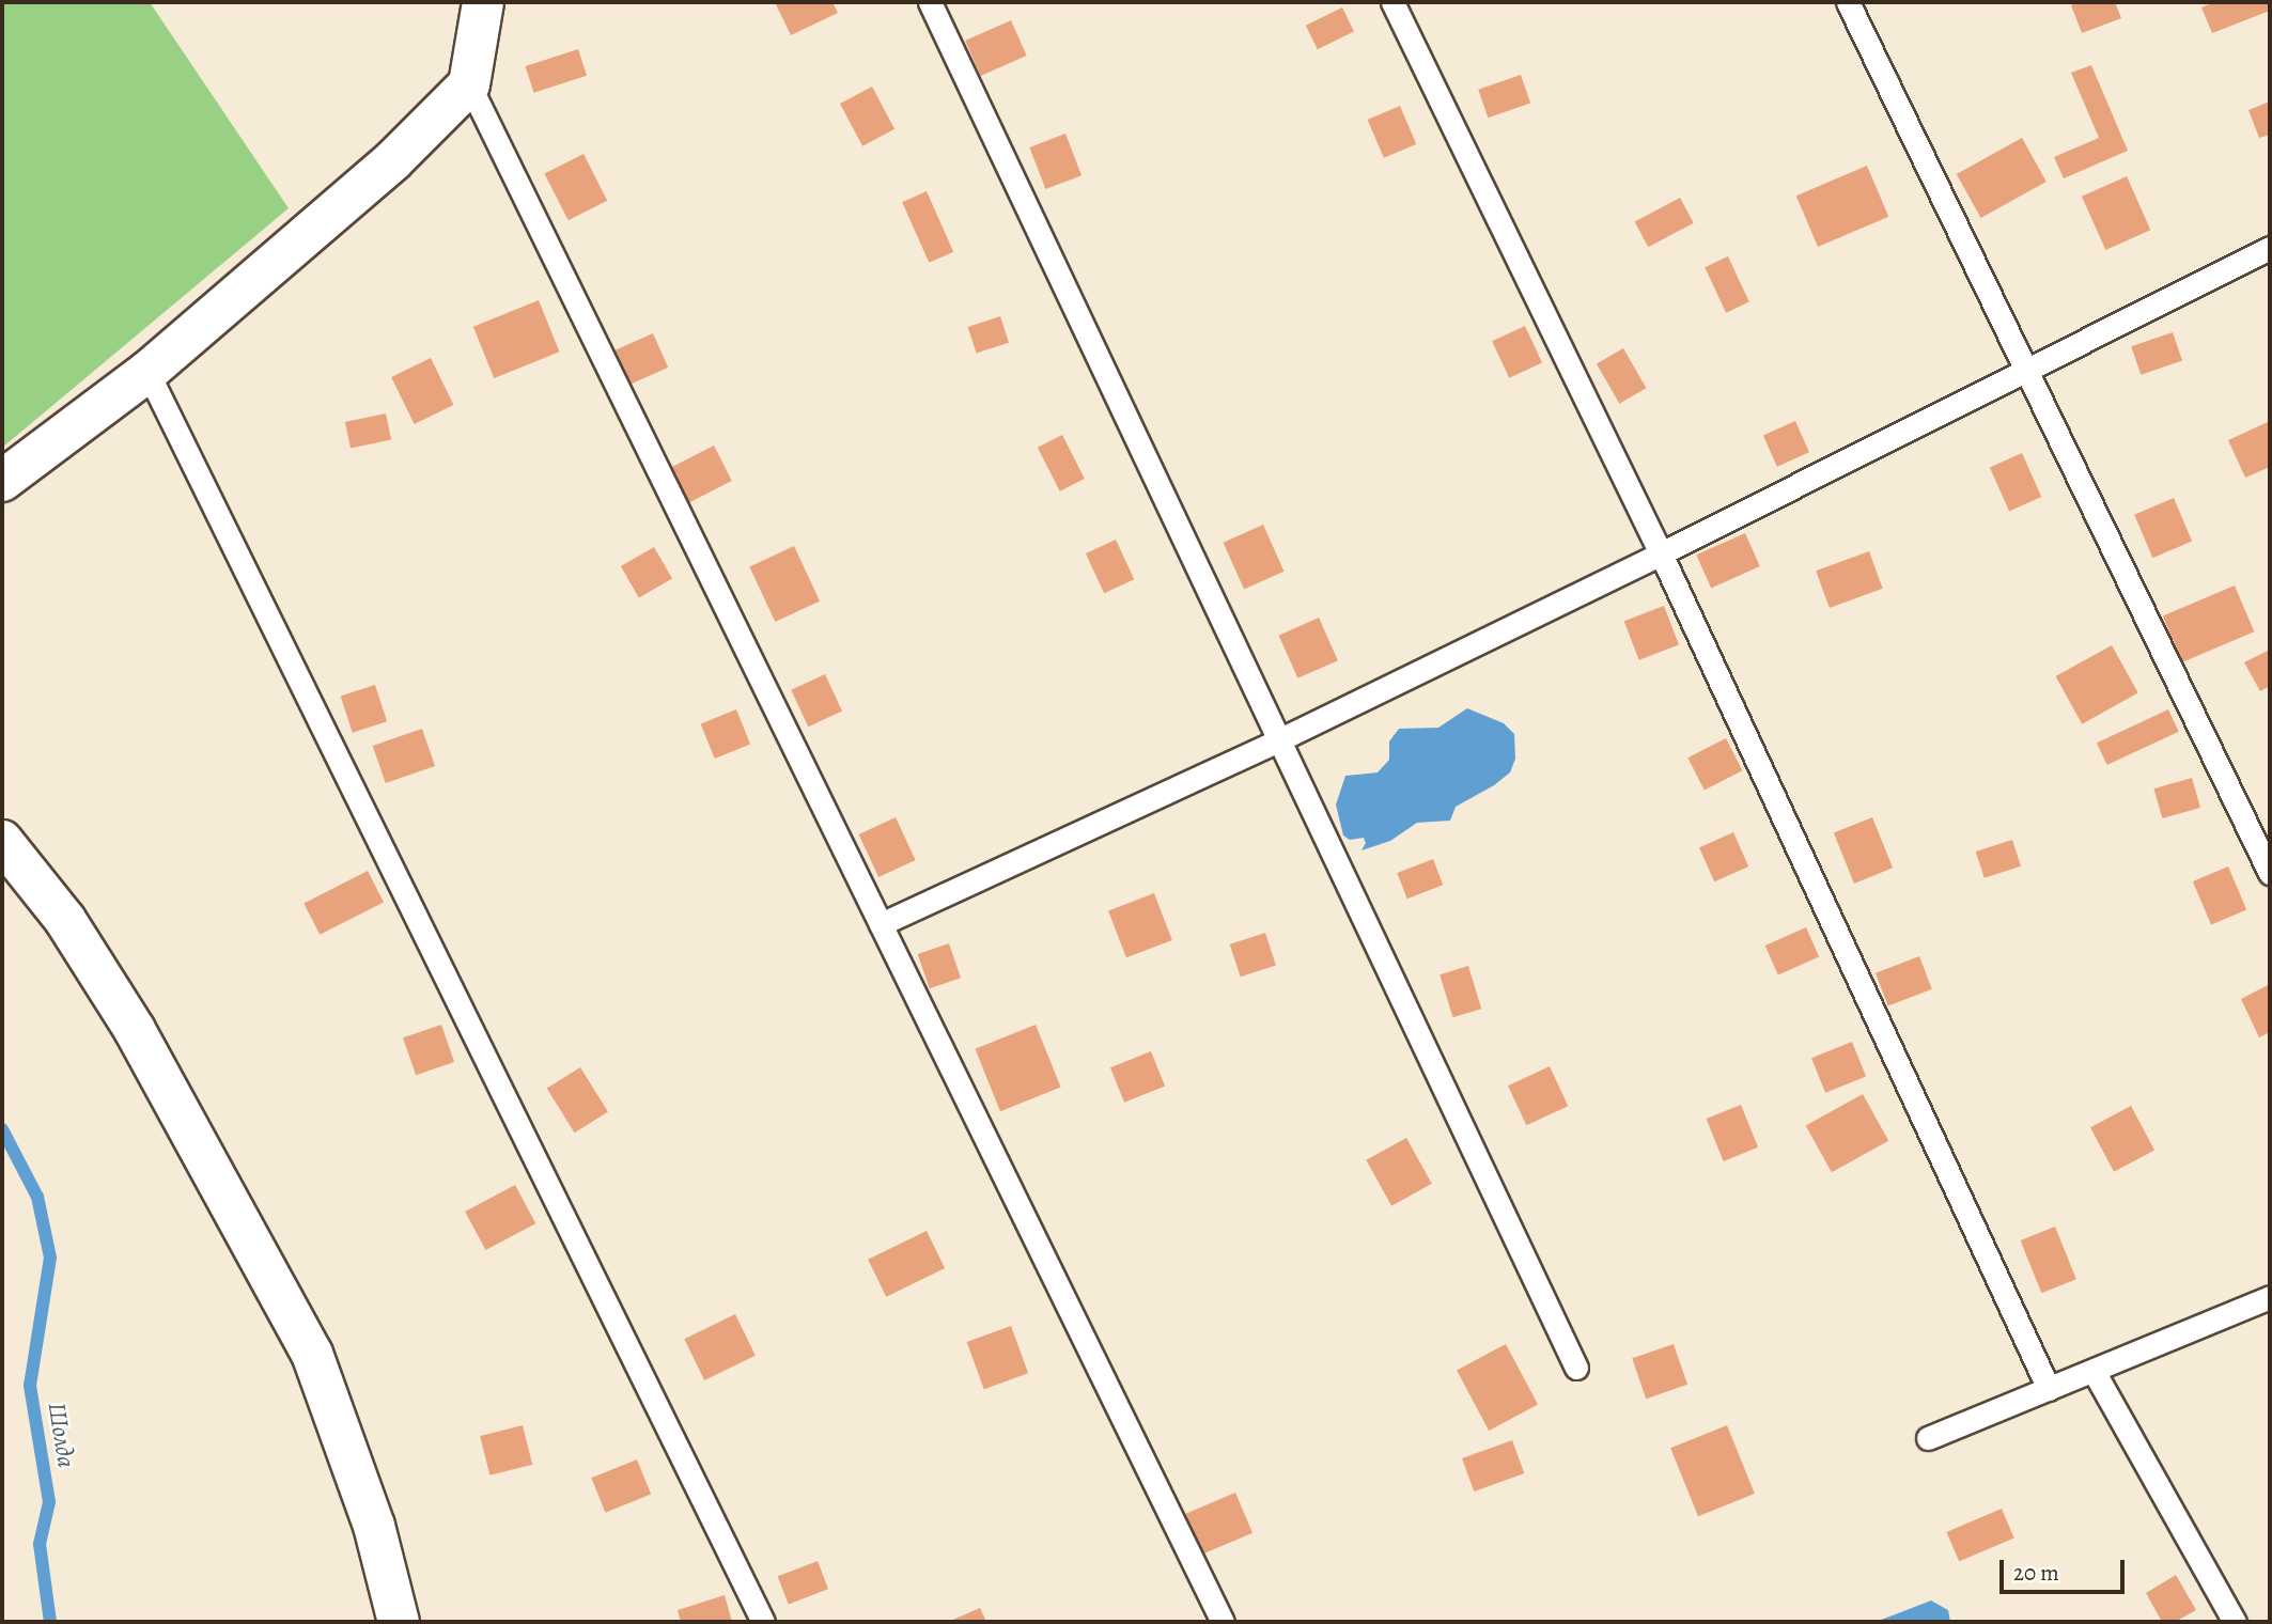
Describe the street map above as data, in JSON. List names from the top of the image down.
{
  "water": ["Шолда"],
  "scale_bar": "20 m"
}
